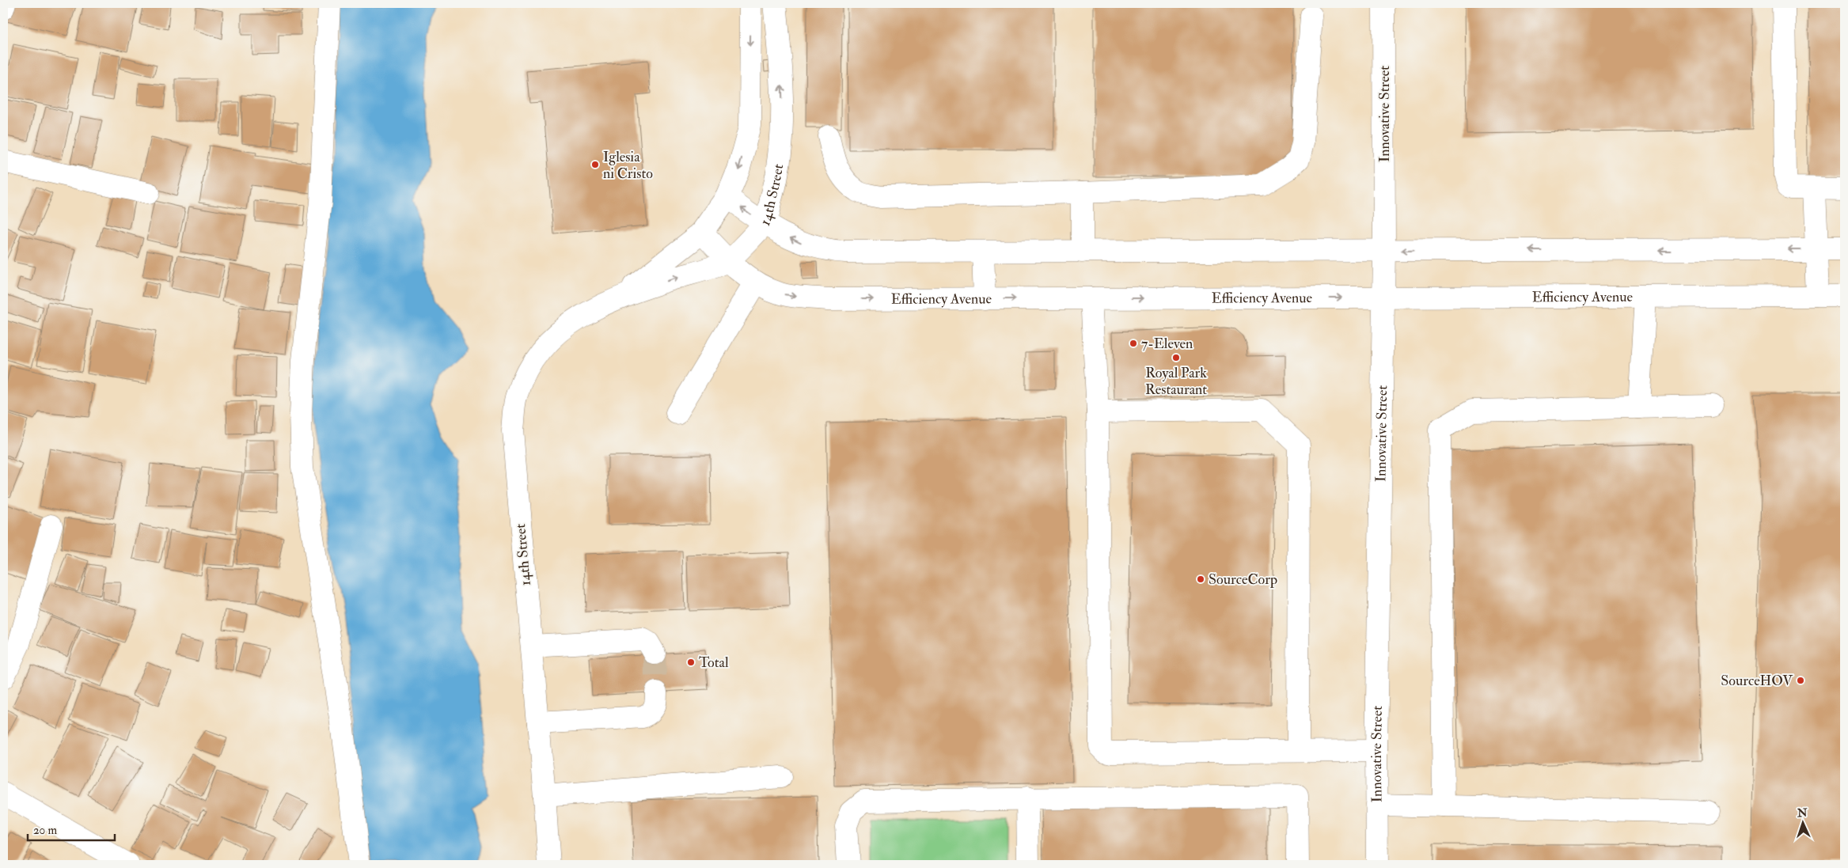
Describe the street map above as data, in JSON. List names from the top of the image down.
{
  "streets": {
    "street": ["Innovative Street", "14th Street", "Efficiency Avenue"]
  },
  "crossings": [
    ["Innovative Street", "Efficiency Avenue"],
    ["14th Street", "Efficiency Avenue"]
  ],
  "places": [
    "Iglesia ni Cristo",
    "7-Eleven",
    "Royal Park Restaurant",
    "SourceCorp",
    "Total",
    "SourceHOV"
  ],
  "scale_bar": "20 m",
  "north": "top"
}
